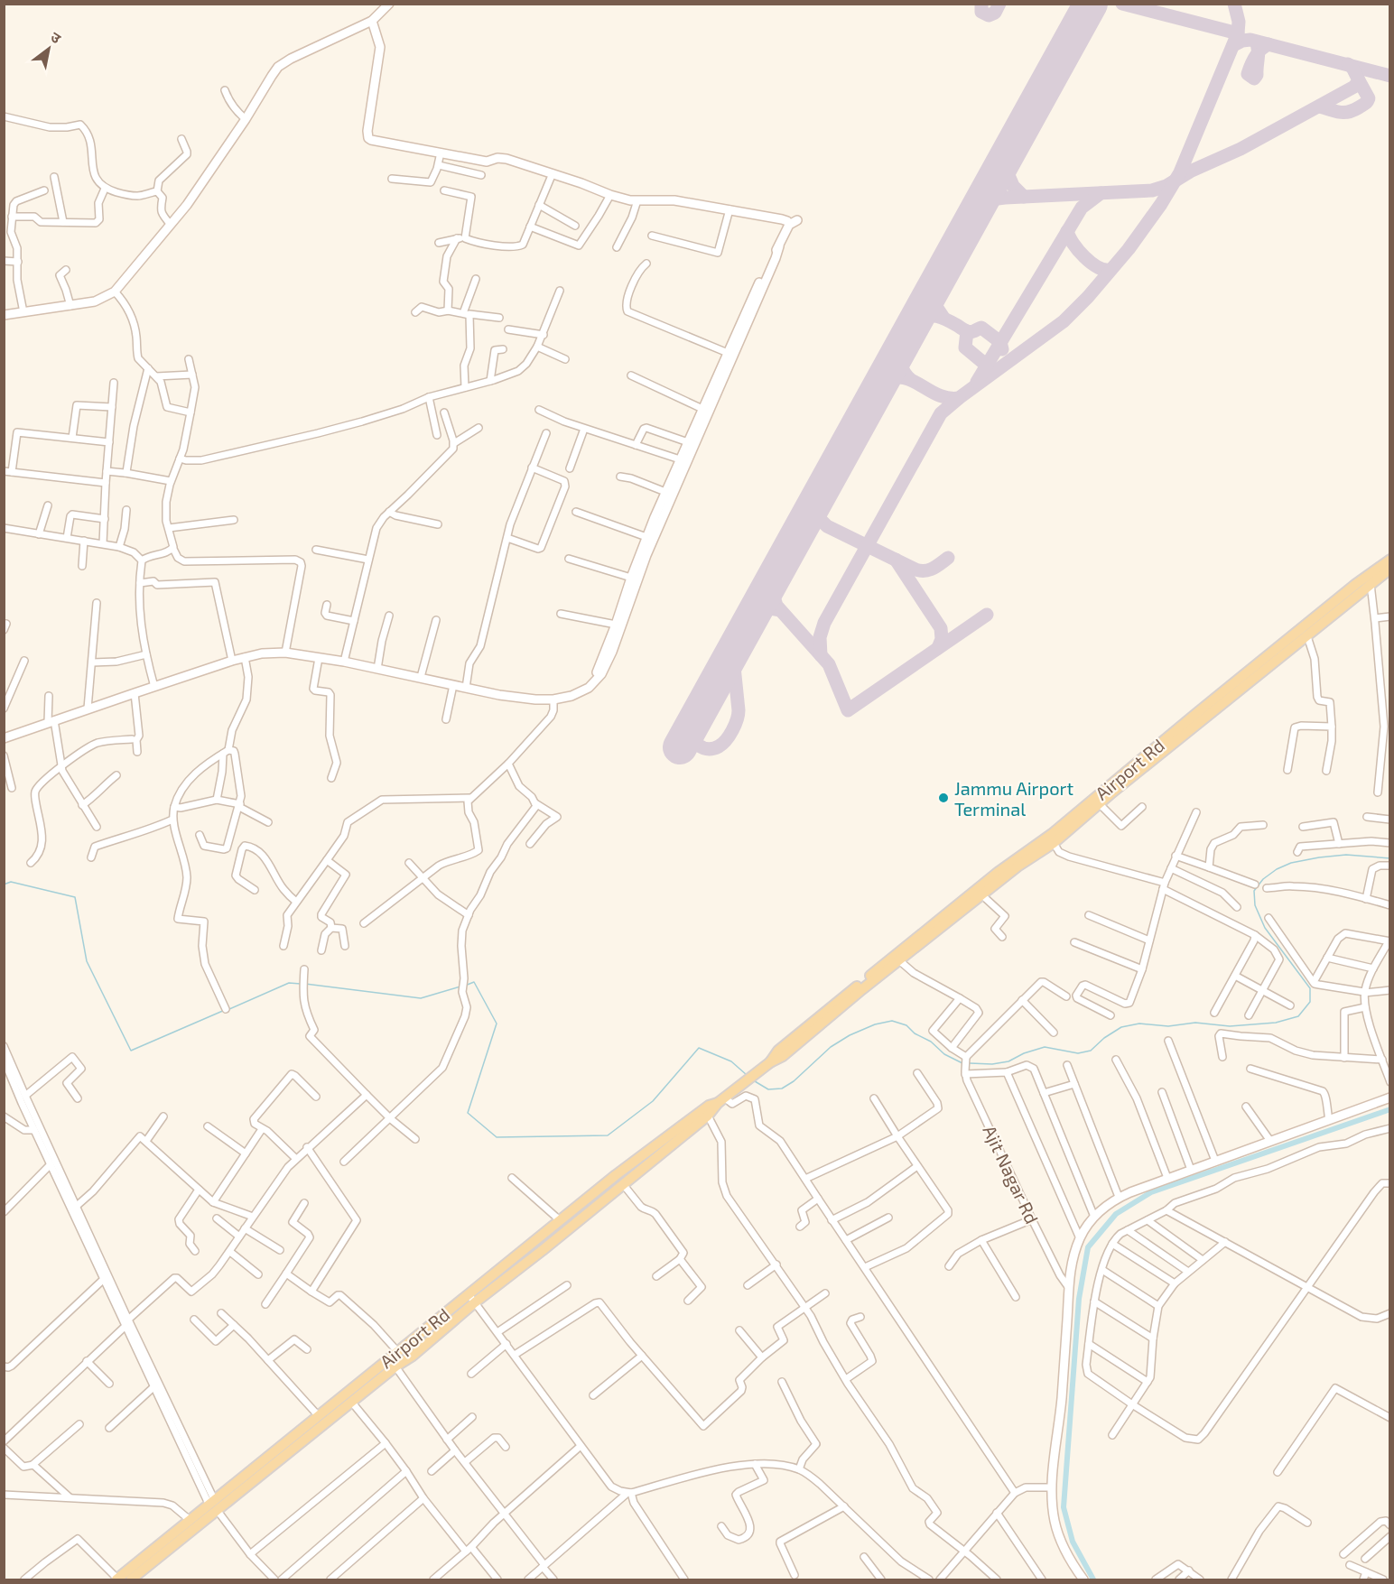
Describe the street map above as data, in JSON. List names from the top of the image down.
{
  "streets": {
    "main road": ["Airport Rd"],
    "street": ["Ajit Nagar Rd"]
  },
  "places": ["Jammu Airport Terminal"],
  "north": "top right"
}
